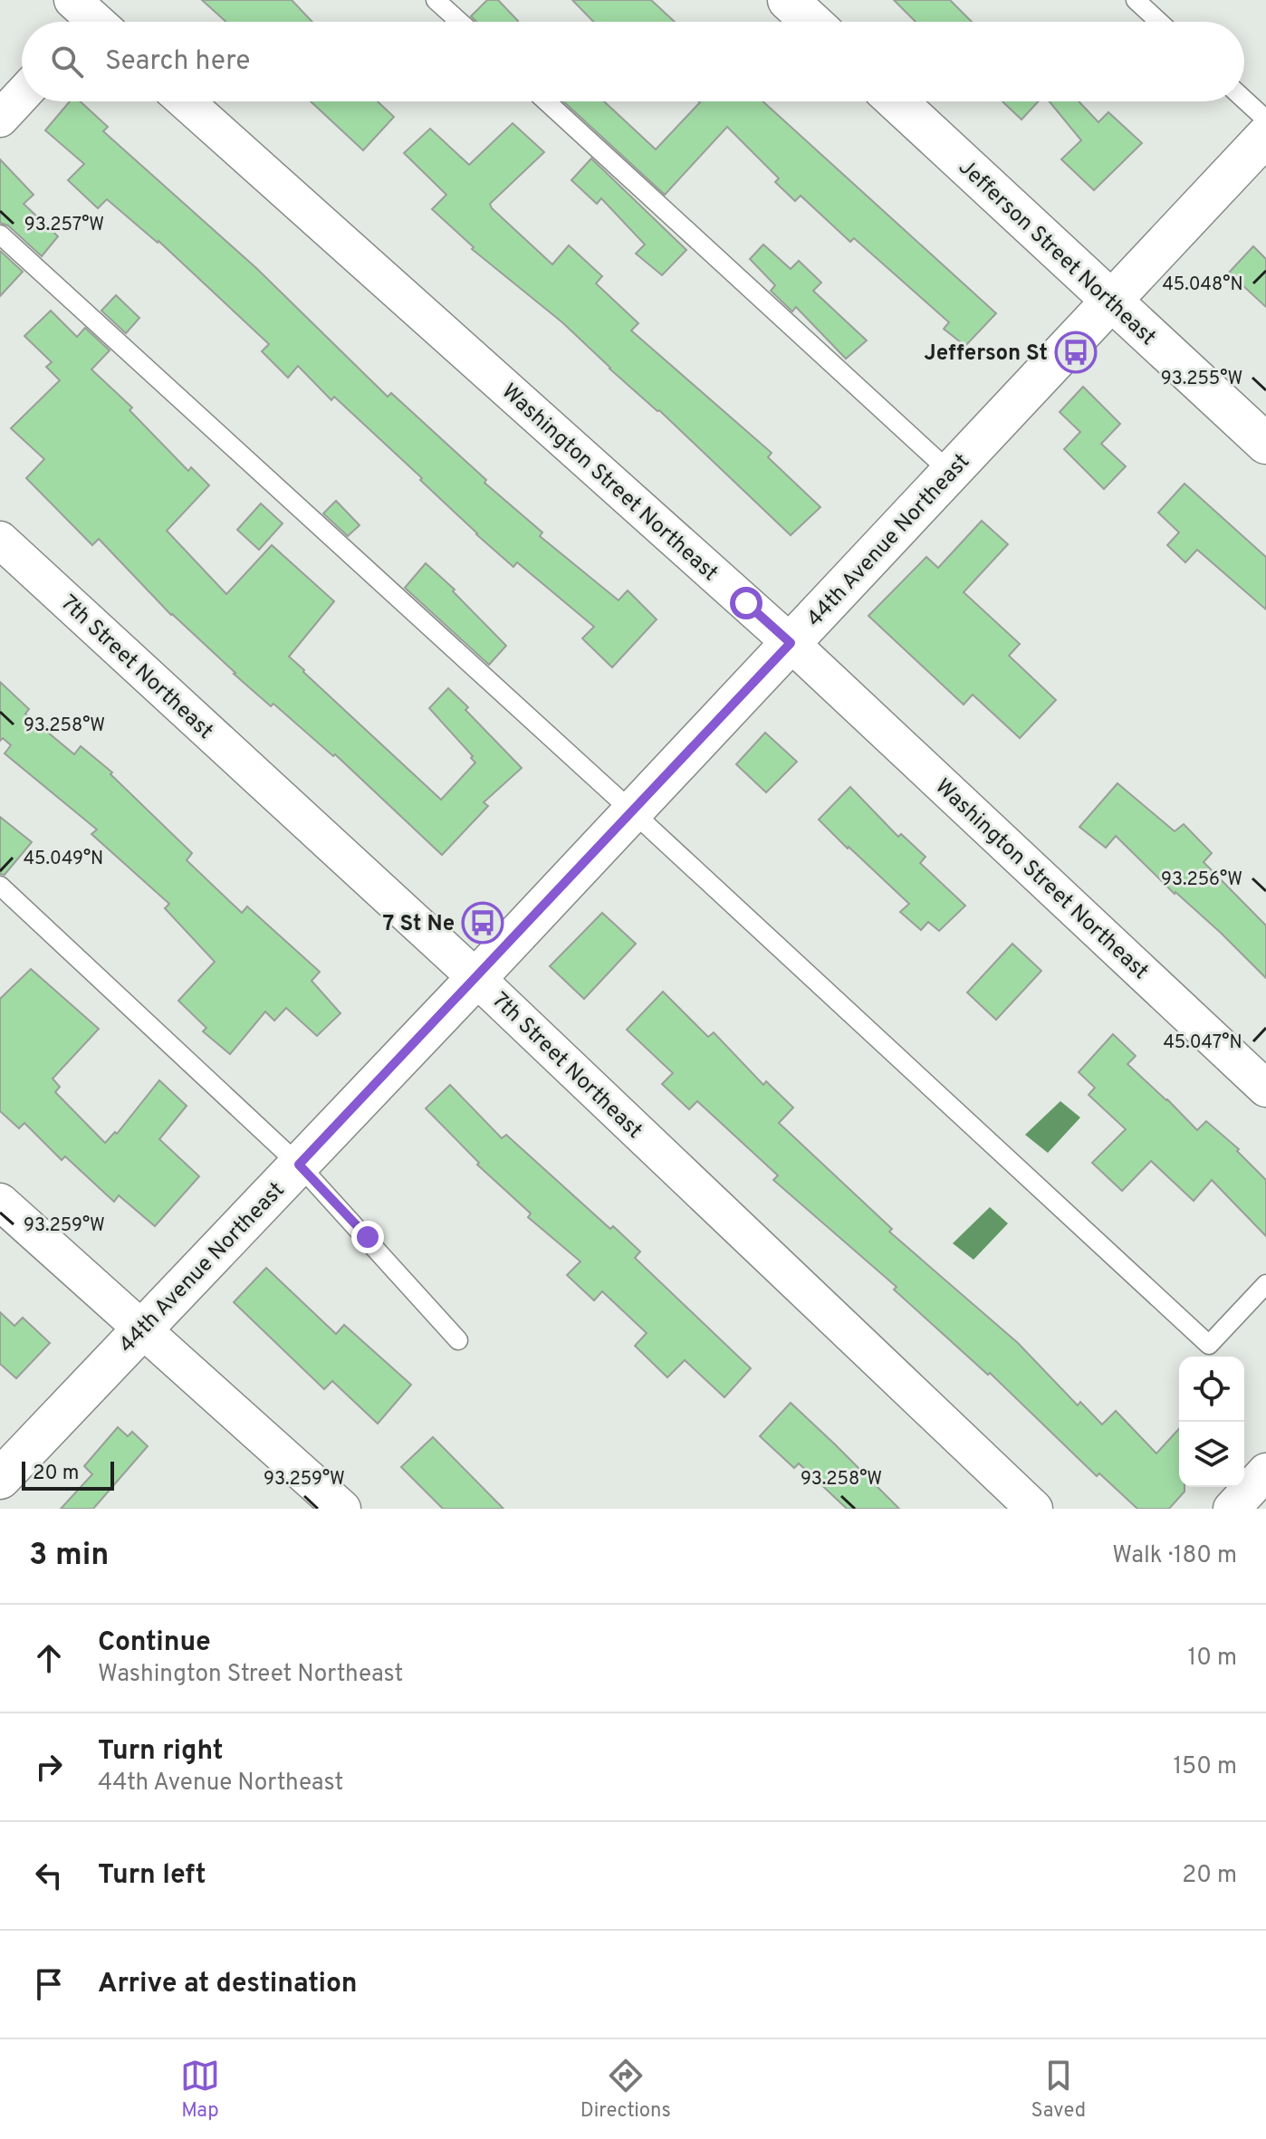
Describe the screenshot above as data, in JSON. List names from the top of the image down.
{
  "streets": {
    "street": [
      "Jefferson Street Northeast",
      "Washington Street Northeast",
      "44th Avenue Northeast",
      "7th Street Northeast"
    ]
  },
  "crossings": [
    ["Jefferson Street Northeast", "44th Avenue Northeast"],
    ["Washington Street Northeast", "44th Avenue Northeast"],
    ["44th Avenue Northeast", "7th Street Northeast"]
  ],
  "places": {
    "bus stop": ["Jefferson St", "7 St Ne"]
  },
  "scale_bar": "20 m",
  "page": {
    "search": "Search here",
    "scale": "20 m",
    "heading": ["3 min", "Walk · 180 m"],
    "list": [
      ["Continue", "Washington Street Northeast", "10 m"],
      ["Turn right", "44th Avenue Northeast", "150 m"],
      ["Turn left", "20 m"],
      "Arrive at destination"
    ],
    "nav": ["Map", "Directions", "Saved"]
  },
  "coordinates": [
    "93.257°W",
    "45.048°N",
    "93.255°W",
    "93.258°W",
    "45.049°N",
    "93.256°W",
    "45.047°N",
    "93.259°W"
  ]
}
